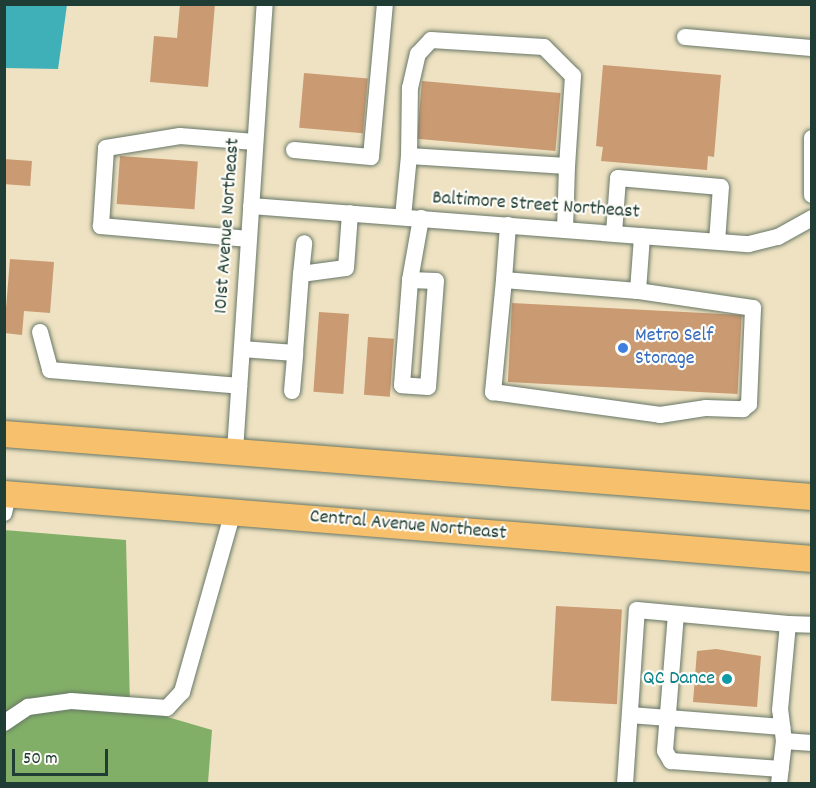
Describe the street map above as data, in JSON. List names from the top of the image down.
{
  "streets": {
    "highway": ["Central Avenue Northeast"],
    "street": ["Baltimore Street Northeast", "101st Avenue Northeast"]
  },
  "crossings": [
    ["Baltimore Street Northeast", "101st Avenue Northeast"]
  ],
  "places": ["Metro Self Storage", "QC Dance"],
  "scale_bar": "50 m"
}
